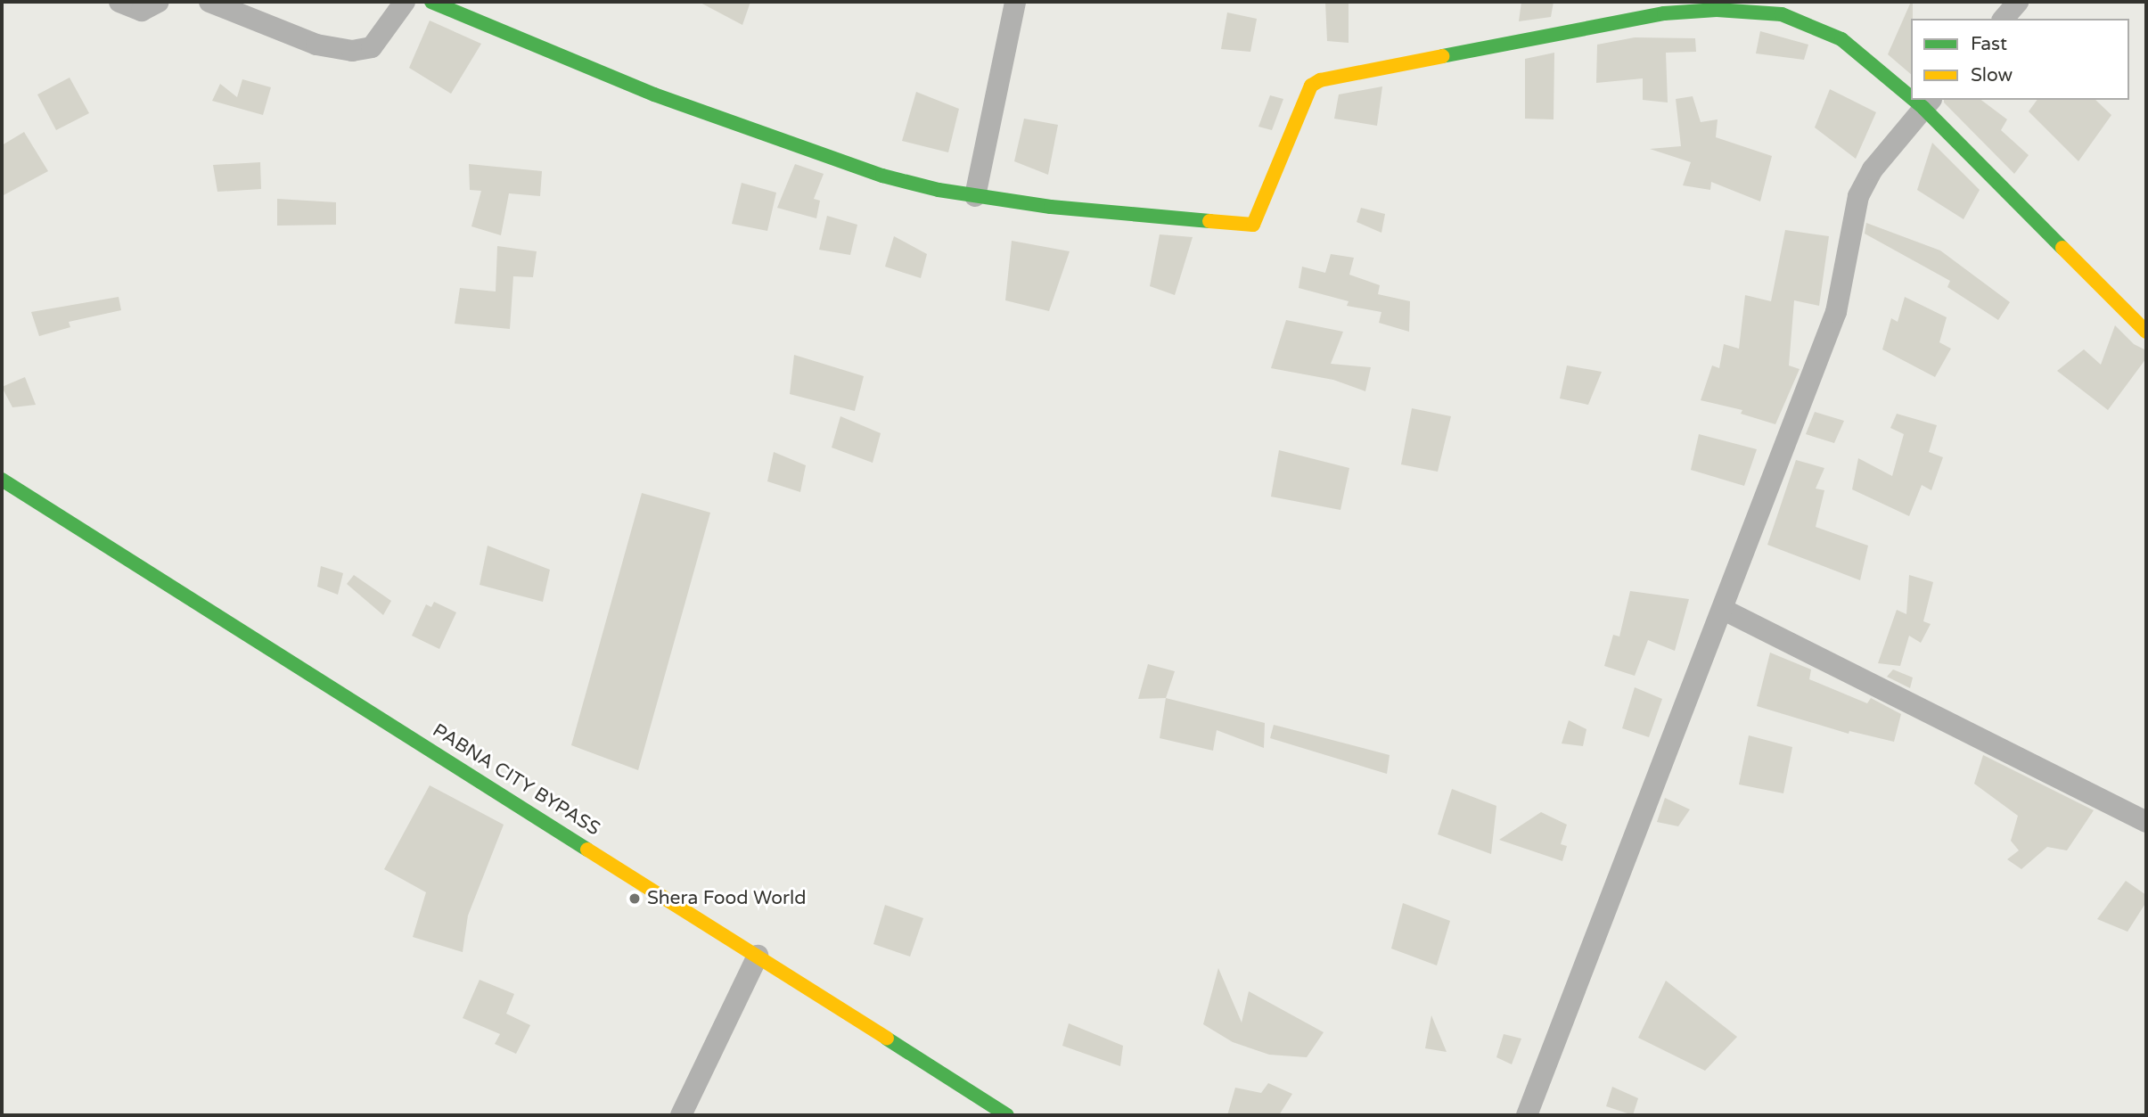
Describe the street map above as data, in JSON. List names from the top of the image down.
{
  "streets": {
    "main road": ["PABNA CITY BYPASS"]
  },
  "places": ["Shera Food World"],
  "legend": ["Fast", "Slow"]
}
